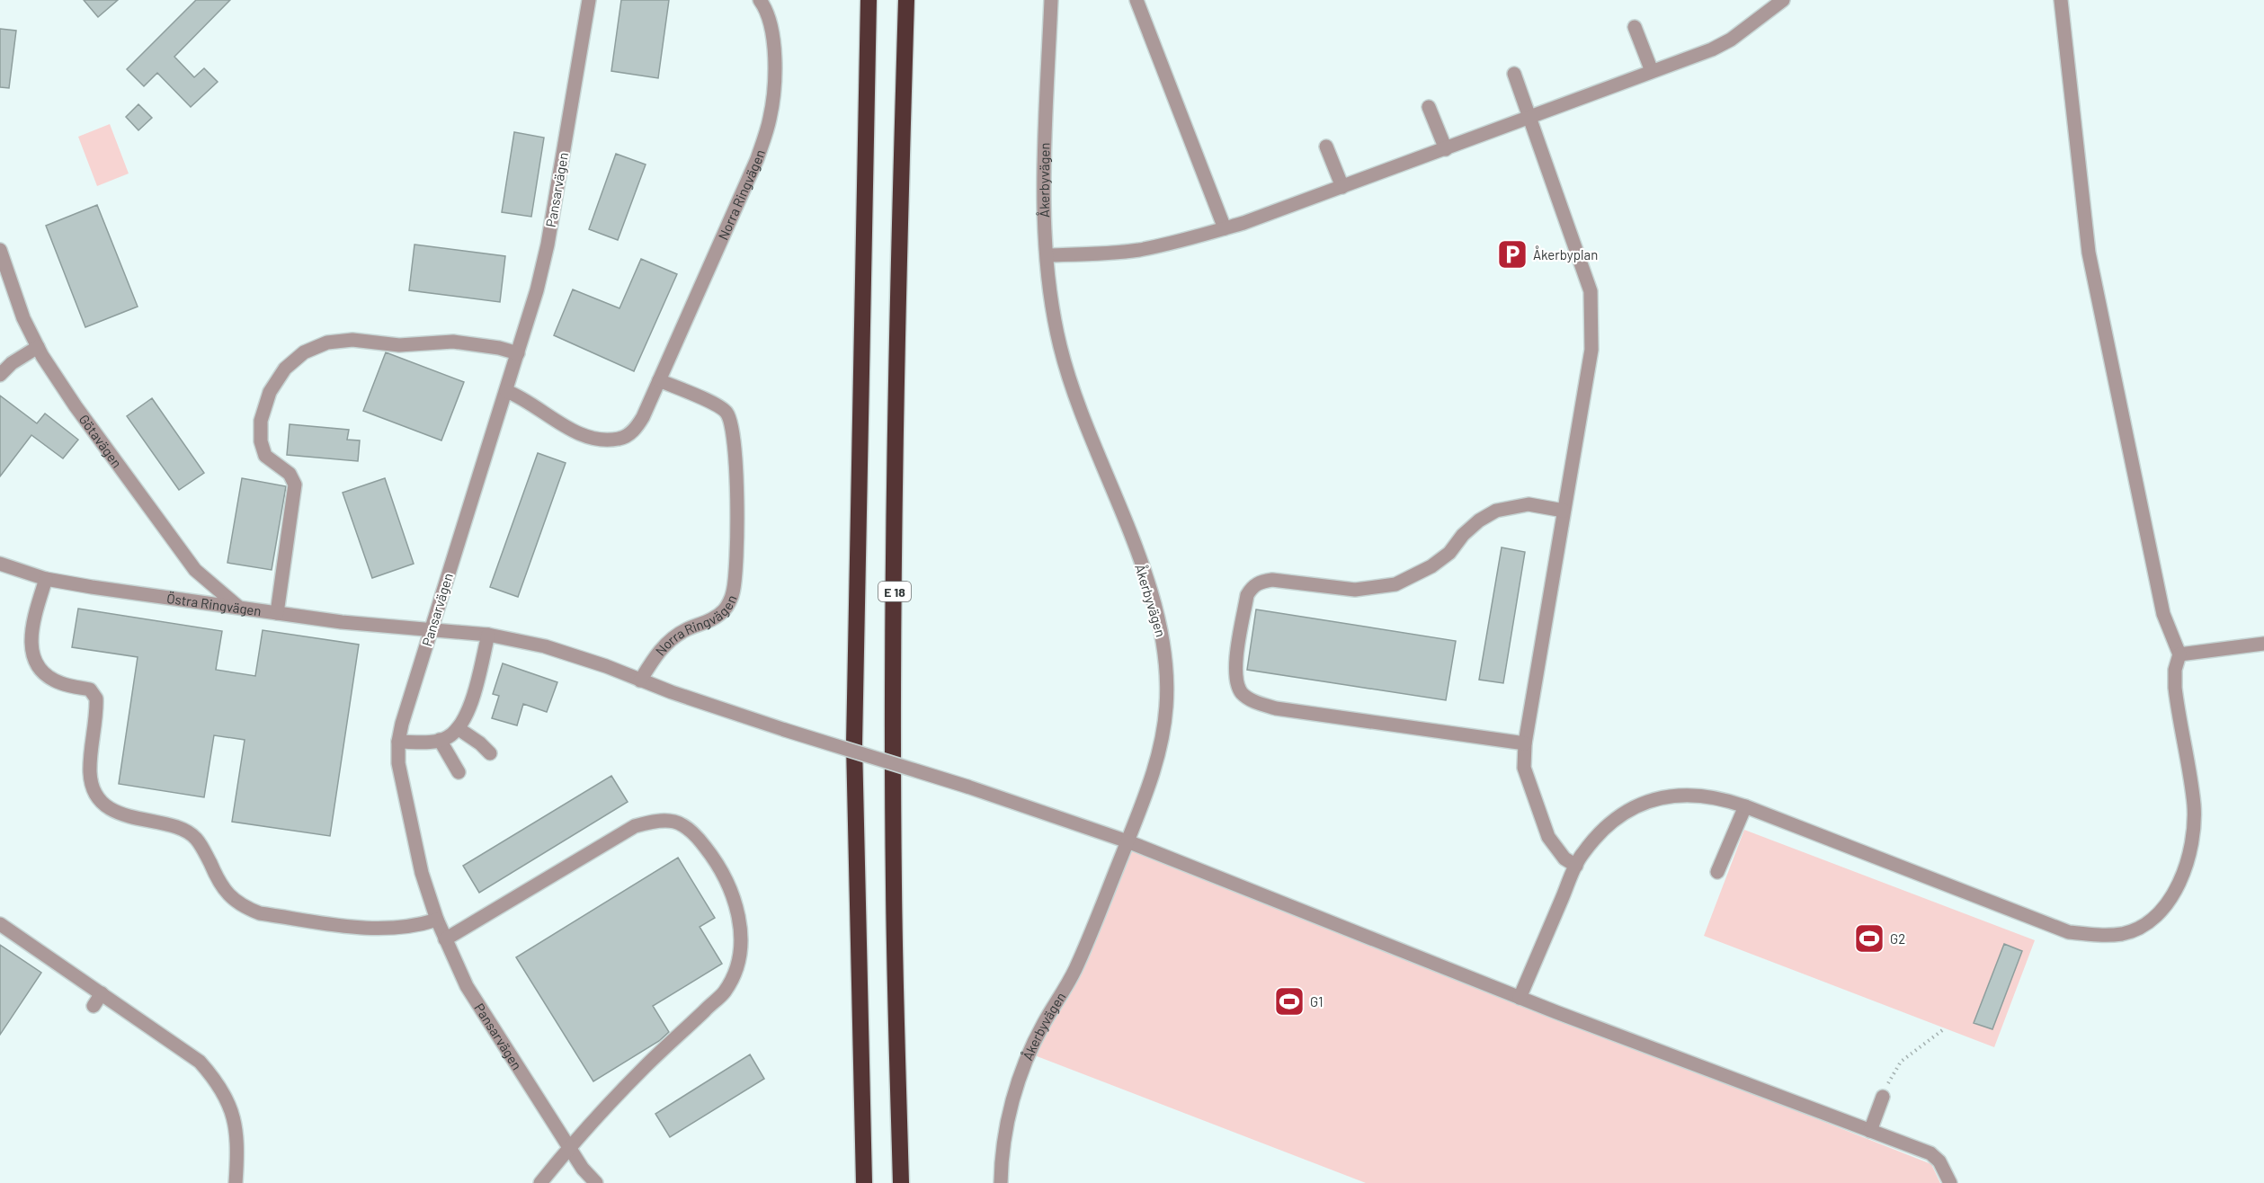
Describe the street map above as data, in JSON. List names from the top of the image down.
{
  "streets": {
    "highway": ["E 18"],
    "street": [
      "Åkerbyvägen",
      "Pansarvägen",
      "Norra Ringvägen",
      "Götavägen",
      "Östra Ringvägen"
    ]
  },
  "crossings": [
    ["Åkerbyvägen", "Östra Ringvägen"],
    ["Pansarvägen", "Norra Ringvägen"],
    ["Pansarvägen", "Östra Ringvägen"],
    ["Norra Ringvägen", "Östra Ringvägen"],
    ["Götavägen", "Östra Ringvägen"]
  ],
  "places": {
    "parking": ["Åkerbyplan"],
    "sports": ["G2", "G1"]
  }
}
